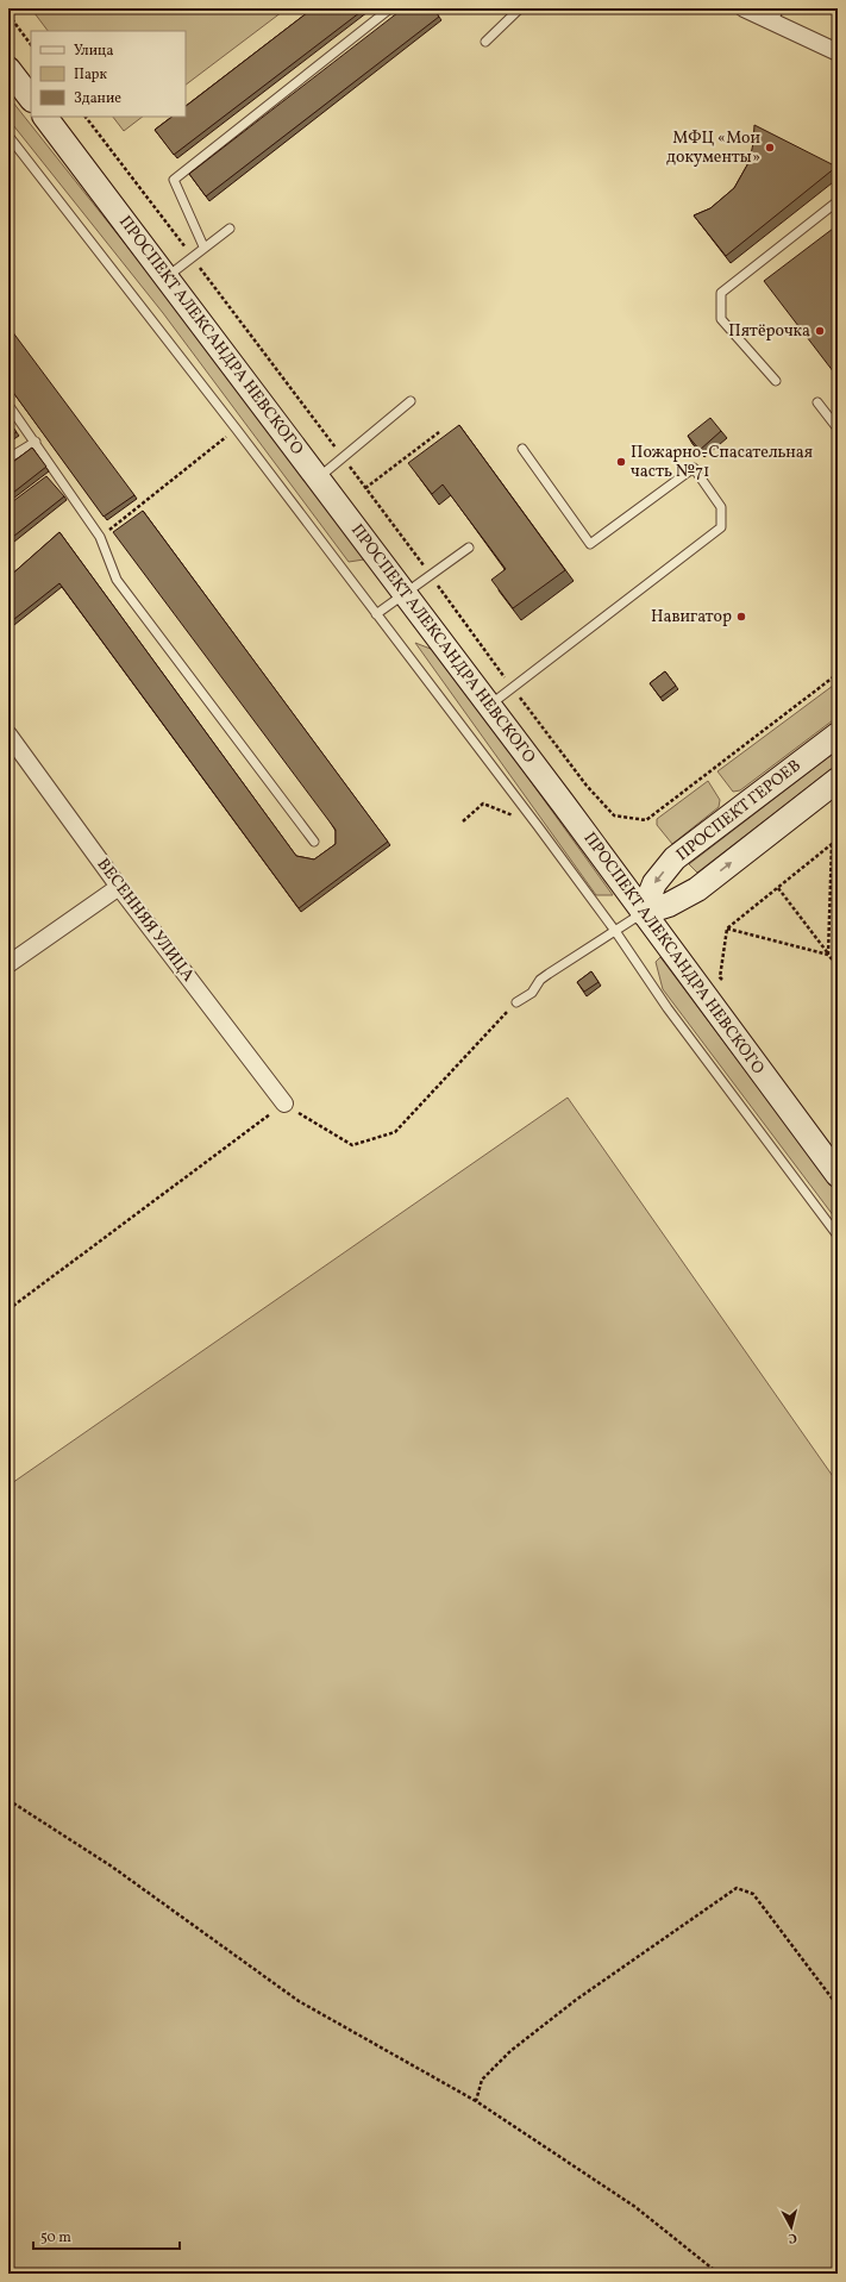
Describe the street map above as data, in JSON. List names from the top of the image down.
{
  "streets": {
    "main road": ["ПРОСПЕКТ АЛЕКСАНДРА НЕВСКОГО", "ПРОСПЕКТ ГЕРОЕВ"],
    "street": ["ВЕСЕННЯЯ УЛИЦА"]
  },
  "crossings": [
    ["ПРОСПЕКТ АЛЕКСАНДРА НЕВСКОГО", "ПРОСПЕКТ ГЕРОЕВ"]
  ],
  "places": [
    "МФЦ «Мои документы»",
    "Пятёрочка",
    "Пожарно-Спасательная часть №71",
    "Навигатор"
  ],
  "legend": ["Улица", "Парк", "Здание"],
  "scale_bar": "50 m",
  "north": "bottom"
}
